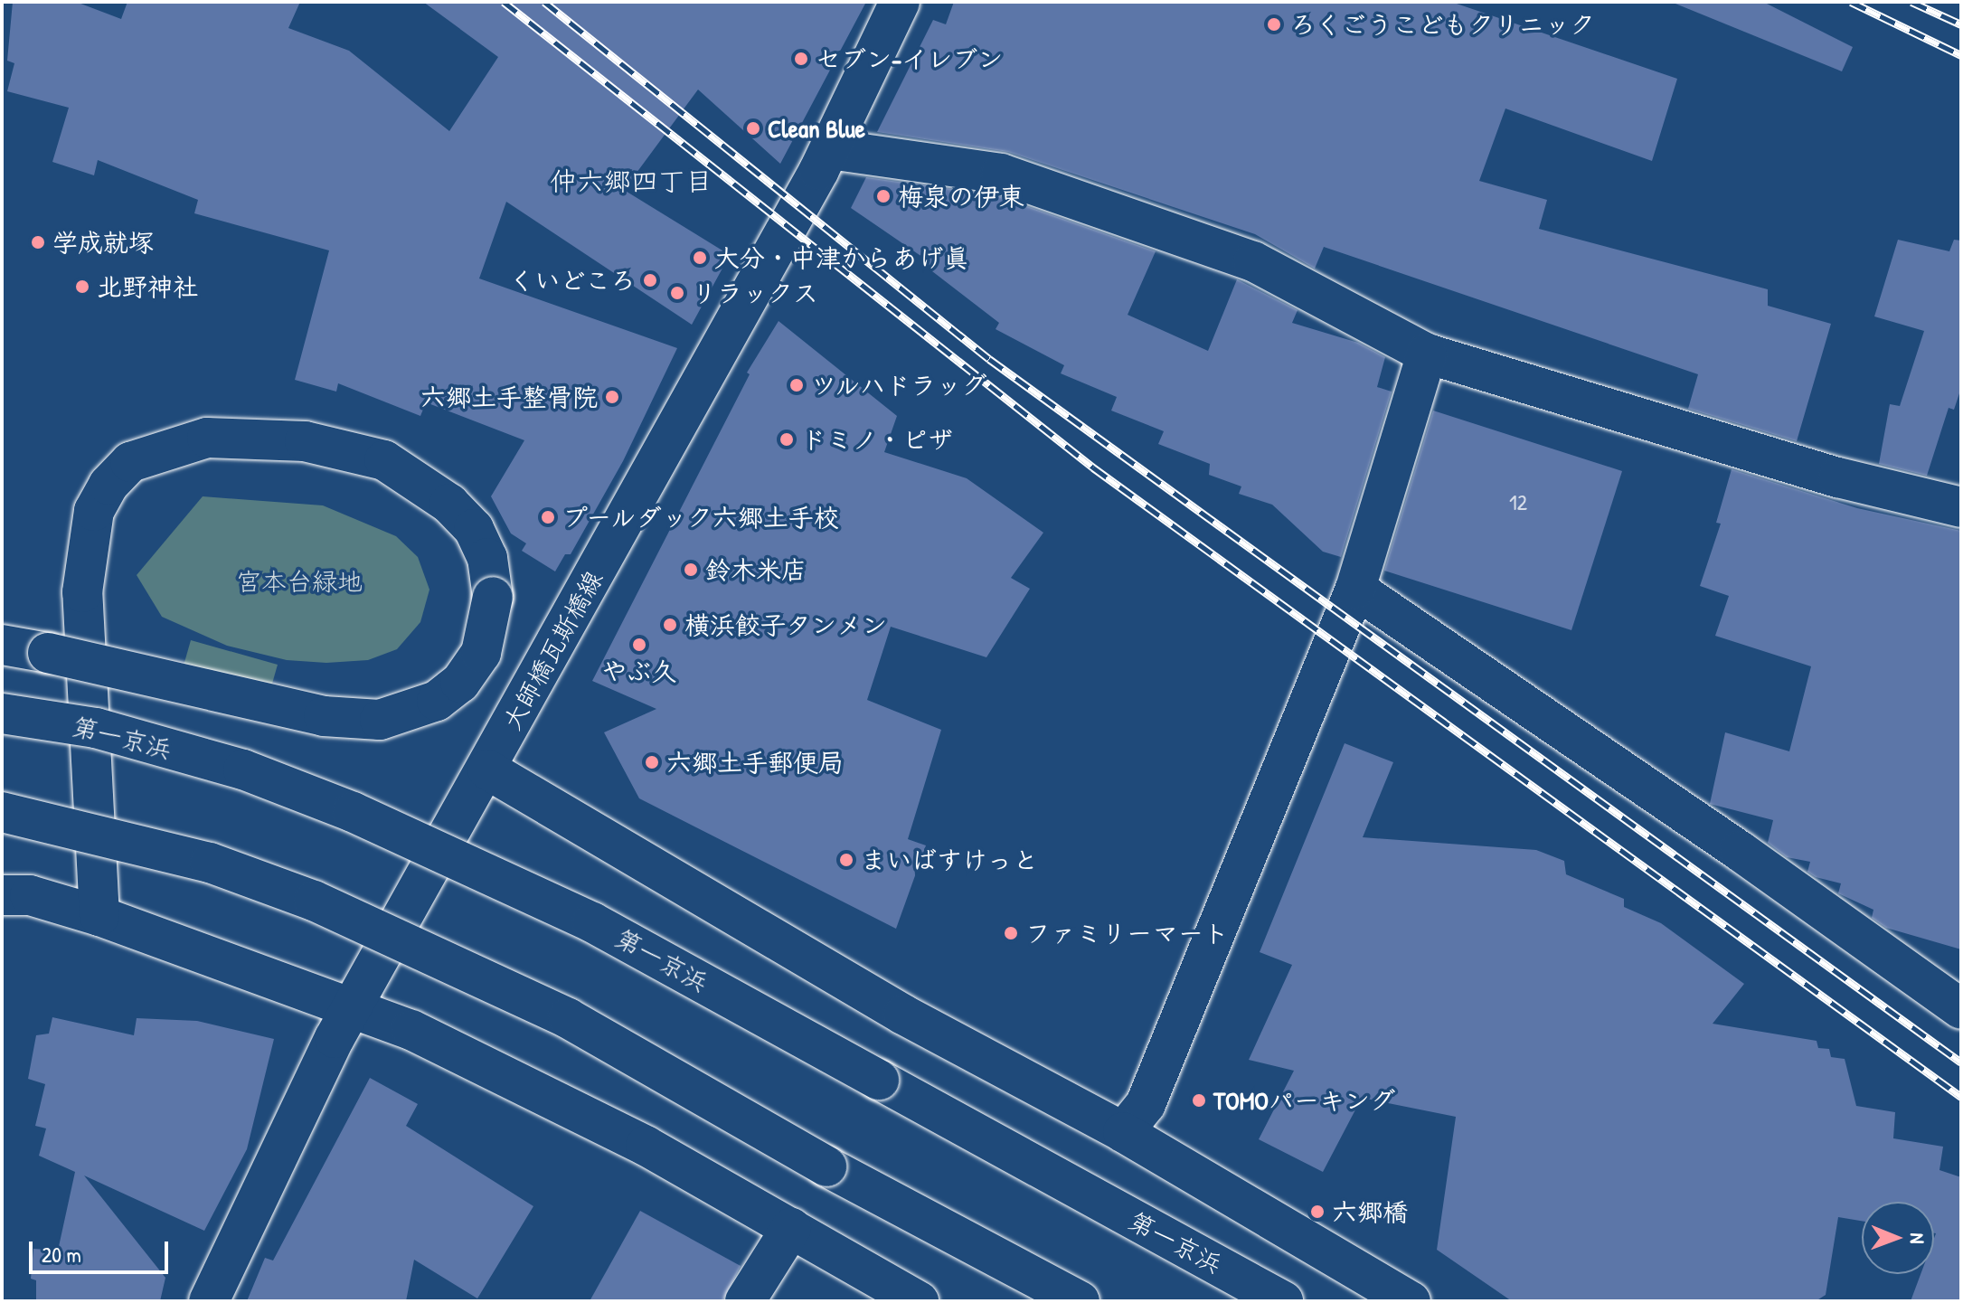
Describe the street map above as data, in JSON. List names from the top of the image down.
{
  "streets": {
    "main road": ["大師橋瓦斯橋線", "第一京浜"]
  },
  "districts": ["仲六郷四丁目"],
  "parks": ["宮本台緑地"],
  "places": [
    "ろくごうこどもクリニック",
    "セブン-イレブン",
    "Clean Blue",
    "梅泉の伊東",
    "学成就塚",
    "大分・中津からあげ眞",
    "くいどころ",
    "北野神社",
    "リラックス",
    "ツルハドラッグ",
    "六郷土手整骨院",
    "ドミノ・ピザ",
    "プールダック六郷土手校",
    "鈴木米店",
    "横浜餃子タンメン",
    "やぶ久",
    "六郷土手郵便局",
    "まいばすけっと",
    "ファミリーマート",
    "TOMOパーキング",
    "六郷橋"
  ],
  "house_numbers": ["12"],
  "scale_bar": "20 m",
  "north": "right"
}
